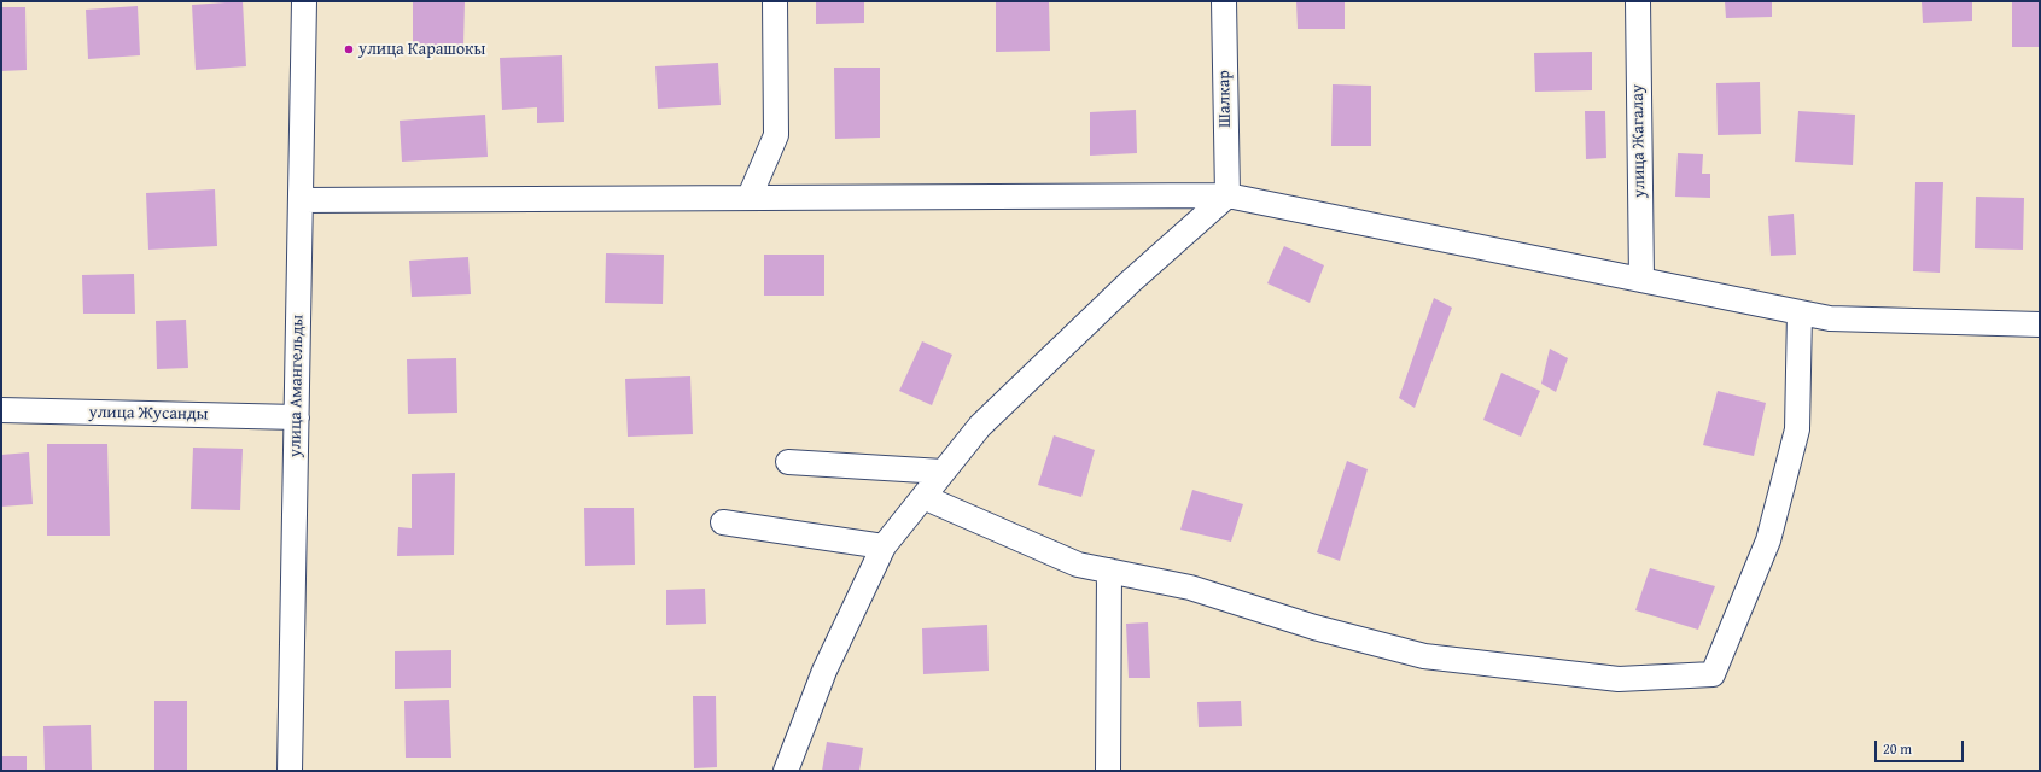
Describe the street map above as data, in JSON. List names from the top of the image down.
{
  "streets": {
    "street": [
      "Шалкар",
      "улица Жагалау",
      "улица Амангельды",
      "улица Жусанды"
    ]
  },
  "crossings": [
    ["улица Амангельды", "улица Жусанды"]
  ],
  "places": ["улица Карашокы"],
  "scale_bar": "20 m"
}
